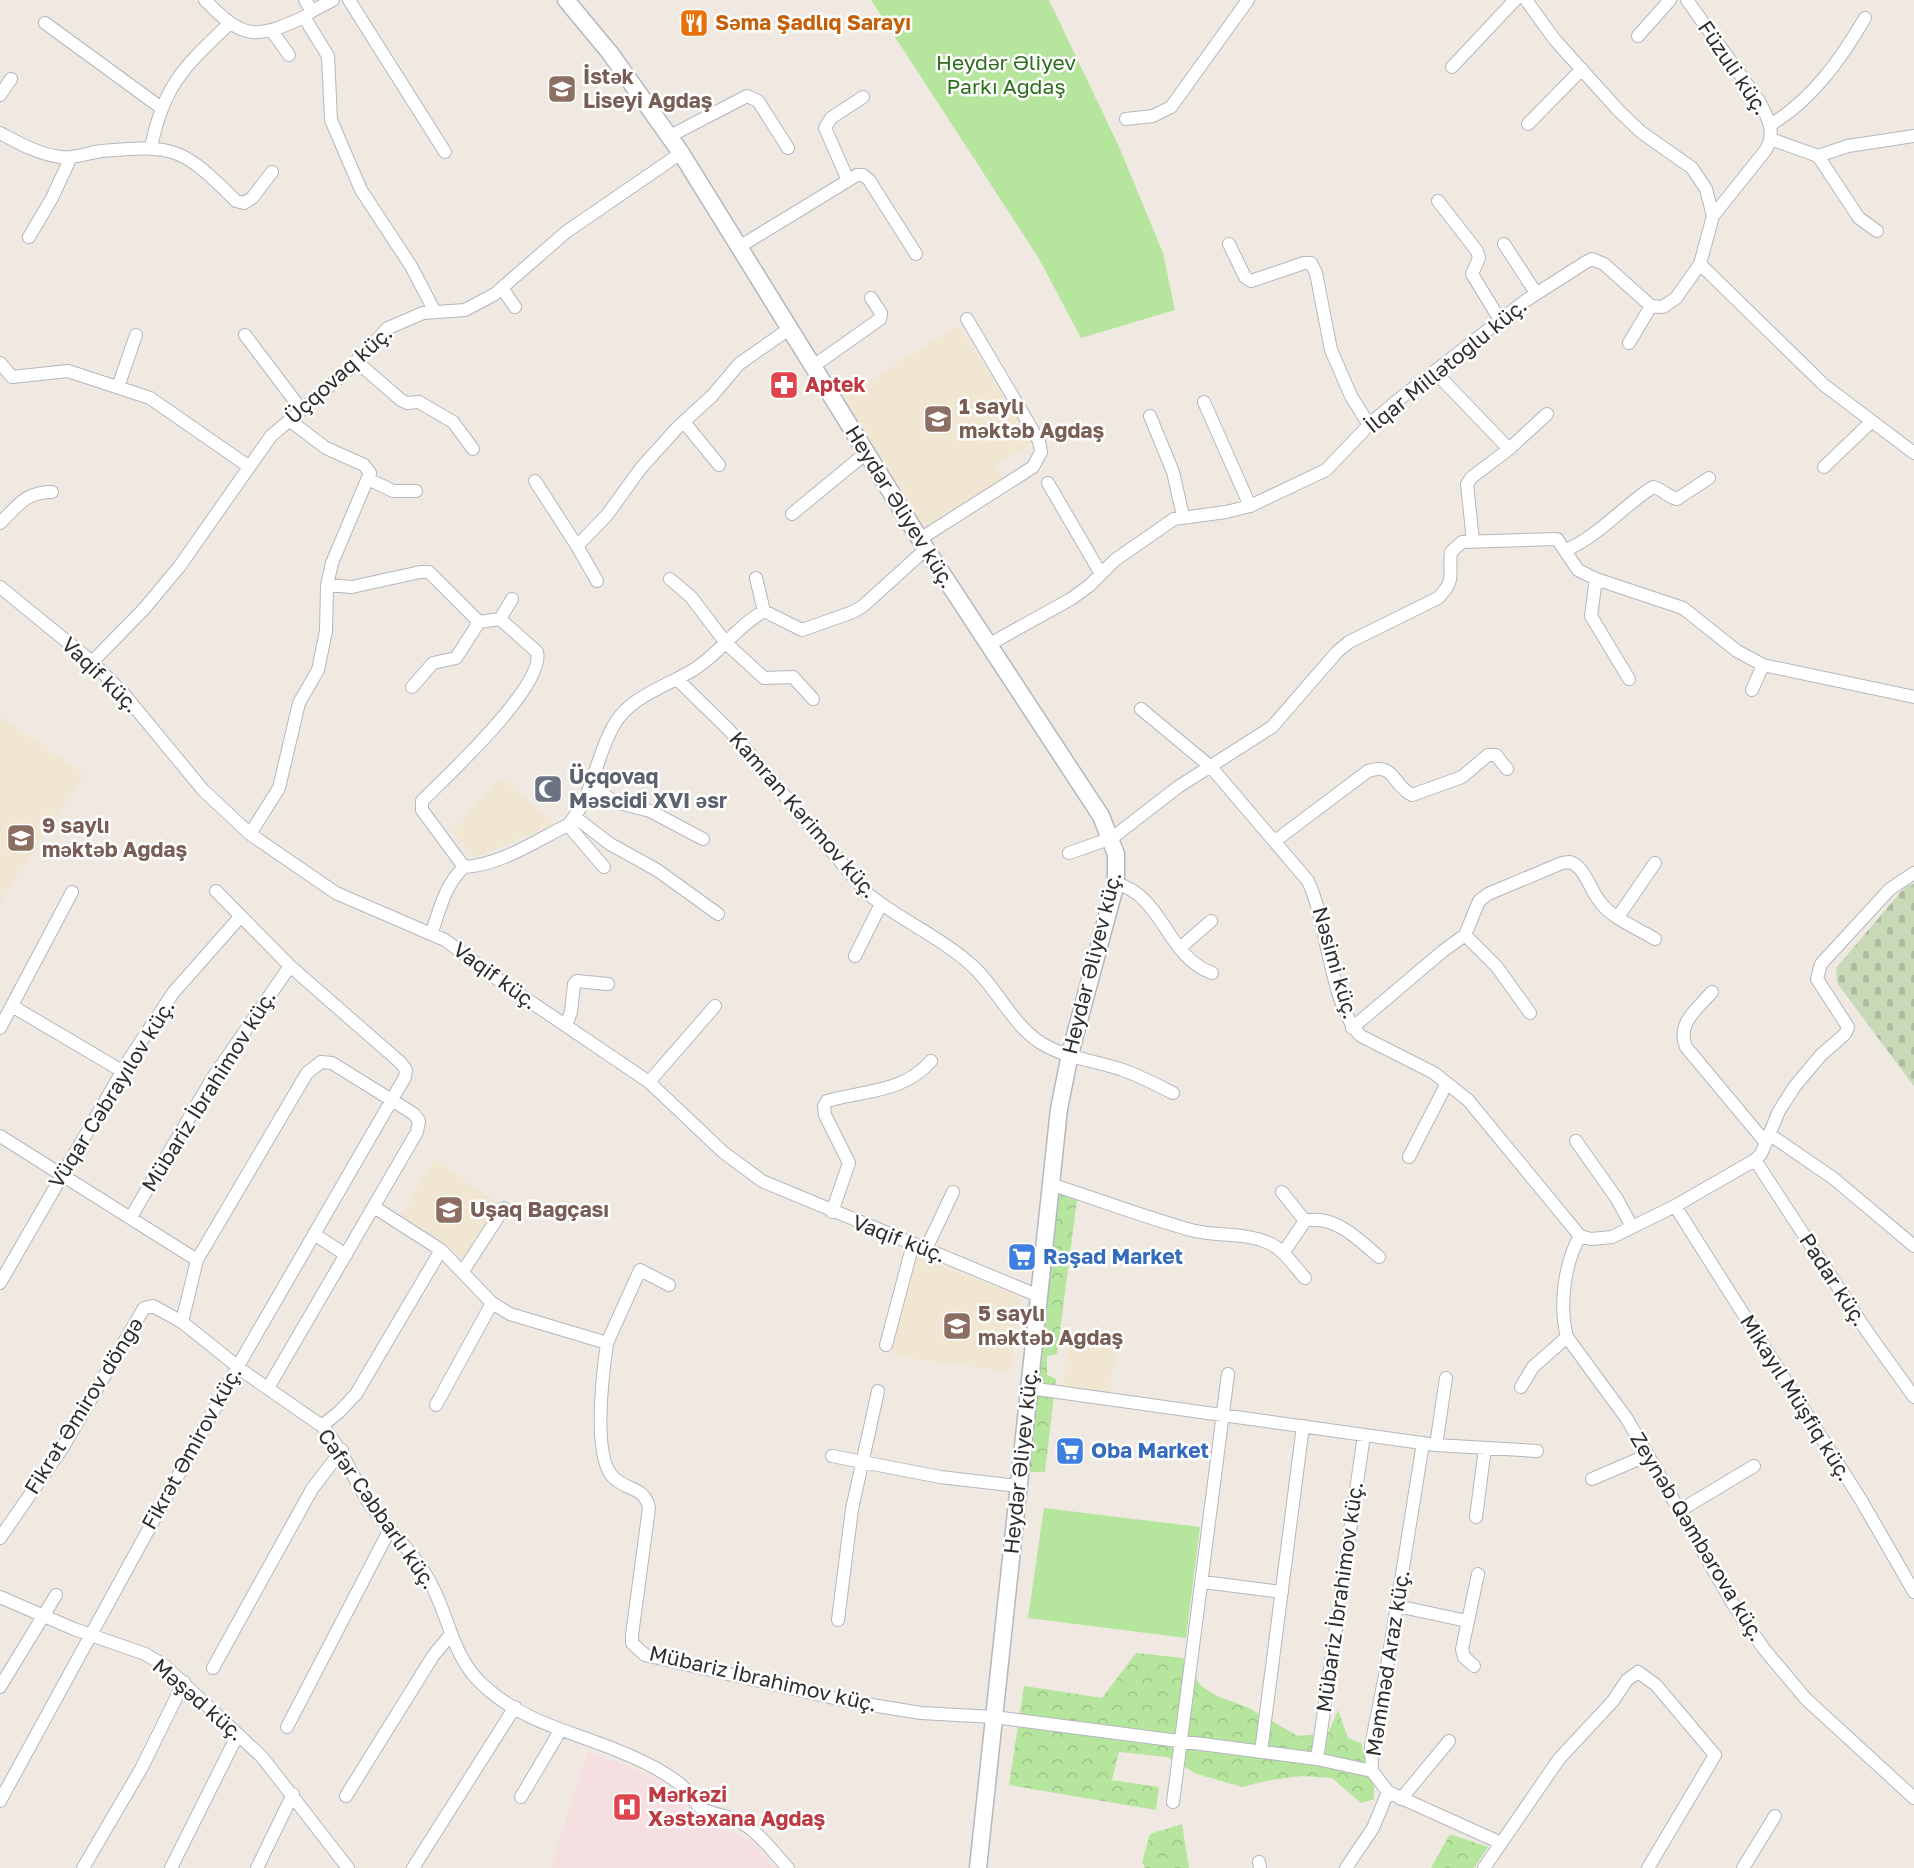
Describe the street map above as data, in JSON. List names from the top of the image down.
{
  "streets": {
    "main road": ["Heydər Əliyev küç."],
    "street": [
      "Füzuli küç.",
      "İlqar Millətoğlu küç.",
      "Üçqovaq küç.",
      "Vaqif küç.",
      "Kamran Kərimov küç.",
      "Nəsimi küç.",
      "Mübariz İbrahimov küç.",
      "Vüqar Cəbrayılov küç.",
      "Padar küç.",
      "Mikayıl Müşfiq küç.",
      "Fikrət Əmirov döngə",
      "Fikrət Əmirov küç.",
      "Cəfər Cəbbarlı küç.",
      "Zeynəb Qəmbərova küç.",
      "Məmməd Araz küç.",
      "Məşəd küç."
    ]
  },
  "crossings": [
    ["İlqar Millətoğlu küç.", "Heydər Əliyev küç."],
    ["Üçqovaq küç.", "Heydər Əliyev küç."],
    ["Üçqovaq küç.", "Vaqif küç."],
    ["Heydər Əliyev küç.", "Vaqif küç."],
    ["Heydər Əliyev küç.", "Kamran Kərimov küç."],
    ["Heydər Əliyev küç.", "Mübariz İbrahimov küç."],
    ["Mübariz İbrahimov küç.", "Fikrət Əmirov küç."],
    ["Vüqar Cəbrayılov küç.", "Fikrət Əmirov küç."],
    ["Fikrət Əmirov döngə", "Cəfər Cəbbarlı küç."],
    ["Fikrət Əmirov küç.", "Cəfər Cəbbarlı küç."],
    ["Fikrət Əmirov küç.", "Məşəd küç."]
  ],
  "parks": ["Heydər Əliyev Parkı Ağdaş"],
  "places": {
    "restaurant": ["Səma Şadlıq Sarayı"],
    "school or university": [
      "İstək Liseyi Ağdaş",
      "1 saylı məktəb Ağdaş",
      "9 saylı məktəb Ağdaş",
      "Uşaq Bağçası",
      "5 saylı məktəb Ağdaş"
    ],
    "pharmacy": ["Aptek"],
    "mosque": ["Üçqovaq Məscidi XVI əsr"],
    "supermarket": ["Rəşad Market", "Oba Market"],
    "hospital": ["Mərkəzi Xəstəxana Ağdaş"]
  }
}
